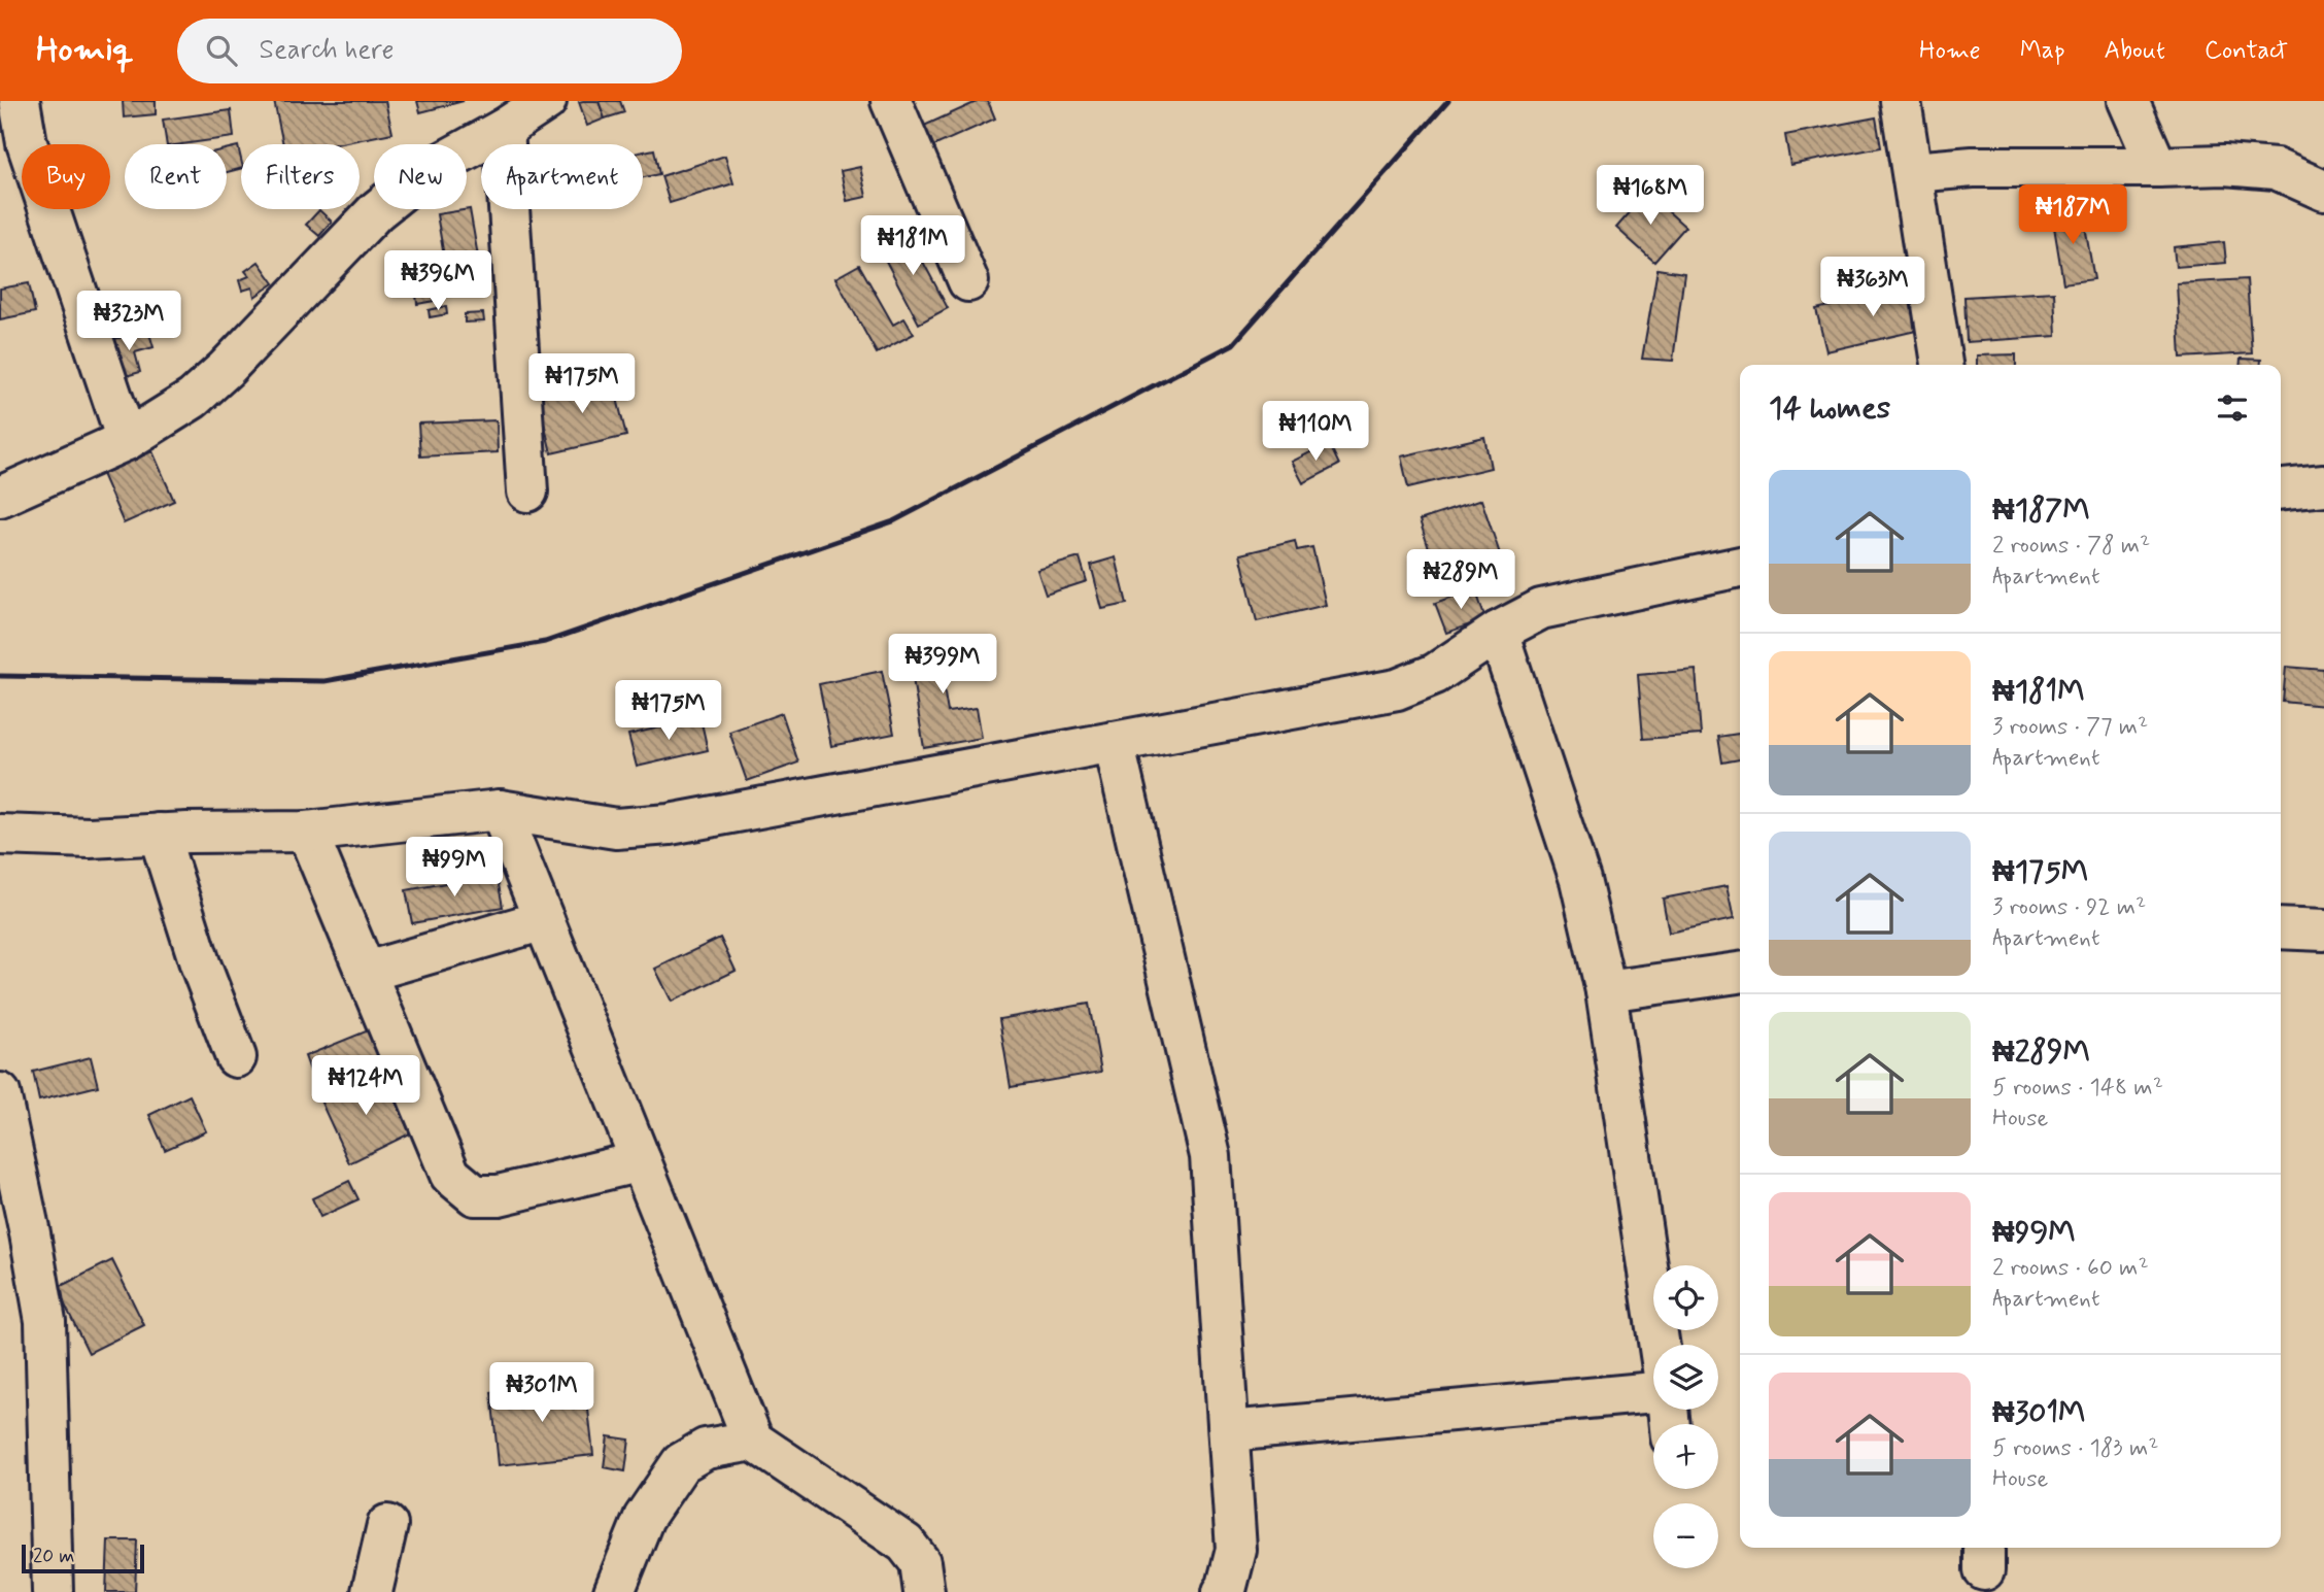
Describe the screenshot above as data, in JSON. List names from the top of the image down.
{
  "scale_bar": "20 m",
  "page": {
    "header": "Homiq",
    "search": "Search here",
    "nav": [
      "Home",
      "Map",
      "About",
      "Contact"
    ],
    "chip": [
      "Buy",
      "Rent",
      "Filters",
      "New",
      "Apartment"
    ],
    "price": [
      "₦168M",
      "₦187M",
      "₦181M",
      "₦396M",
      "₦363M",
      "₦323M",
      "₦175M",
      "₦110M",
      "₦289M",
      "₦399M",
      "₦175M",
      "₦99M",
      "₦124M",
      "₦301M"
    ],
    "heading": "14 homes",
    "list": [
      {
        "name": "₦187M",
        "note": "2 rooms · 78 m² · Apartment"
      },
      {
        "name": "₦181M",
        "note": "3 rooms · 77 m² · Apartment"
      },
      {
        "name": "₦175M",
        "note": "3 rooms · 92 m² · Apartment"
      },
      {
        "name": "₦289M",
        "note": "5 rooms · 148 m² · House"
      },
      {
        "name": "₦99M",
        "note": "2 rooms · 60 m² · Apartment"
      },
      {
        "name": "₦301M",
        "note": "5 rooms · 183 m² · House"
      }
    ],
    "map_buttons": ["+", "−"],
    "scale": "20 m"
  }
}
